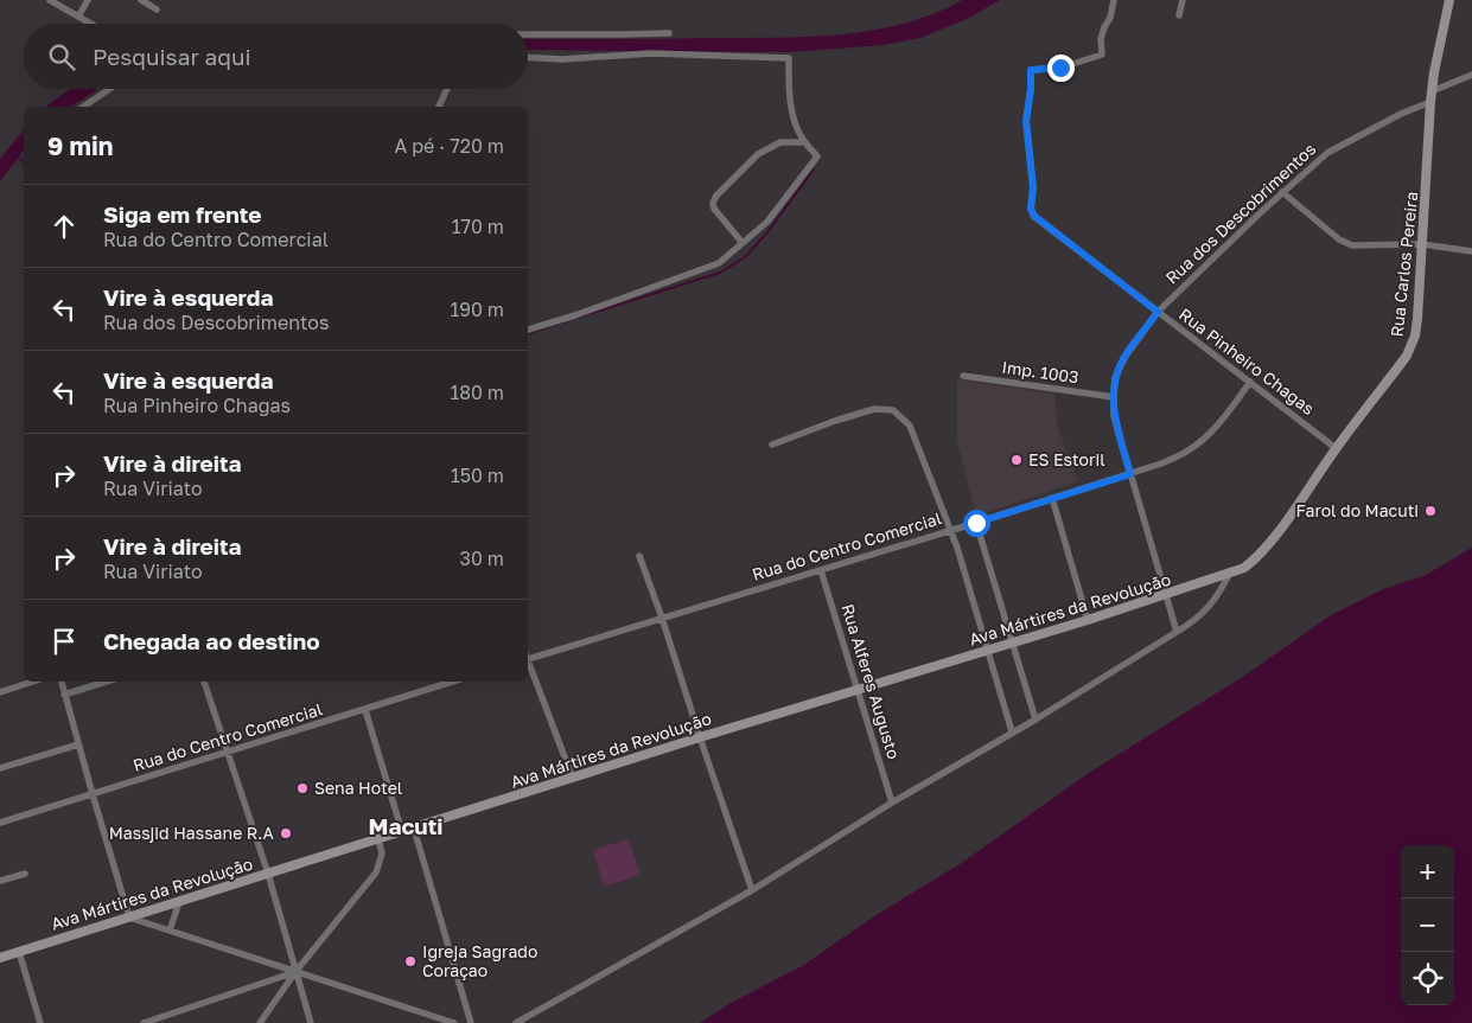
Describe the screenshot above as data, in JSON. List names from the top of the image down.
{
  "streets": {
    "street": [
      "Rua dos Descobrimentos",
      "Rua Carlos Pereira",
      "Rua Pinheiro Chagas",
      "Imp. 1003",
      "Rua do Centro Comercial",
      "Ava Mártires da Revolução",
      "Rua Alferes Augusto"
    ]
  },
  "crossings": [
    ["Rua dos Descobrimentos", "Rua Carlos Pereira"],
    ["Rua dos Descobrimentos", "Rua Pinheiro Chagas"],
    ["Rua dos Descobrimentos", "Imp. 1003"],
    ["Rua dos Descobrimentos", "Rua do Centro Comercial"],
    ["Rua dos Descobrimentos", "Ava Mártires da Revolução"],
    ["Rua Carlos Pereira", "Rua Pinheiro Chagas"],
    ["Rua Carlos Pereira", "Ava Mártires da Revolução"],
    ["Rua Pinheiro Chagas", "Rua do Centro Comercial"],
    ["Rua do Centro Comercial", "Rua Alferes Augusto"],
    ["Ava Mártires da Revolução", "Rua Alferes Augusto"]
  ],
  "districts": ["Macuti"],
  "places": [
    "ES Estoril",
    "Farol do Macuti",
    "Sena Hotel",
    "Massjid Hassane R.A",
    "Igreja Sagrado Coraçao"
  ],
  "page": {
    "search": "Pesquisar aqui",
    "heading": ["9 min", "A pé · 720 m"],
    "list": [
      ["Siga em frente", "Rua do Centro Comercial", "170 m"],
      ["Vire à esquerda", "Rua dos Descobrimentos", "190 m"],
      ["Vire à esquerda", "Rua Pinheiro Chagas", "180 m"],
      ["Vire à direita", "Rua Viriato", "150 m"],
      ["Vire à direita", "Rua Viriato", "30 m"],
      "Chegada ao destino"
    ],
    "map_buttons": ["+", "−"]
  }
}
